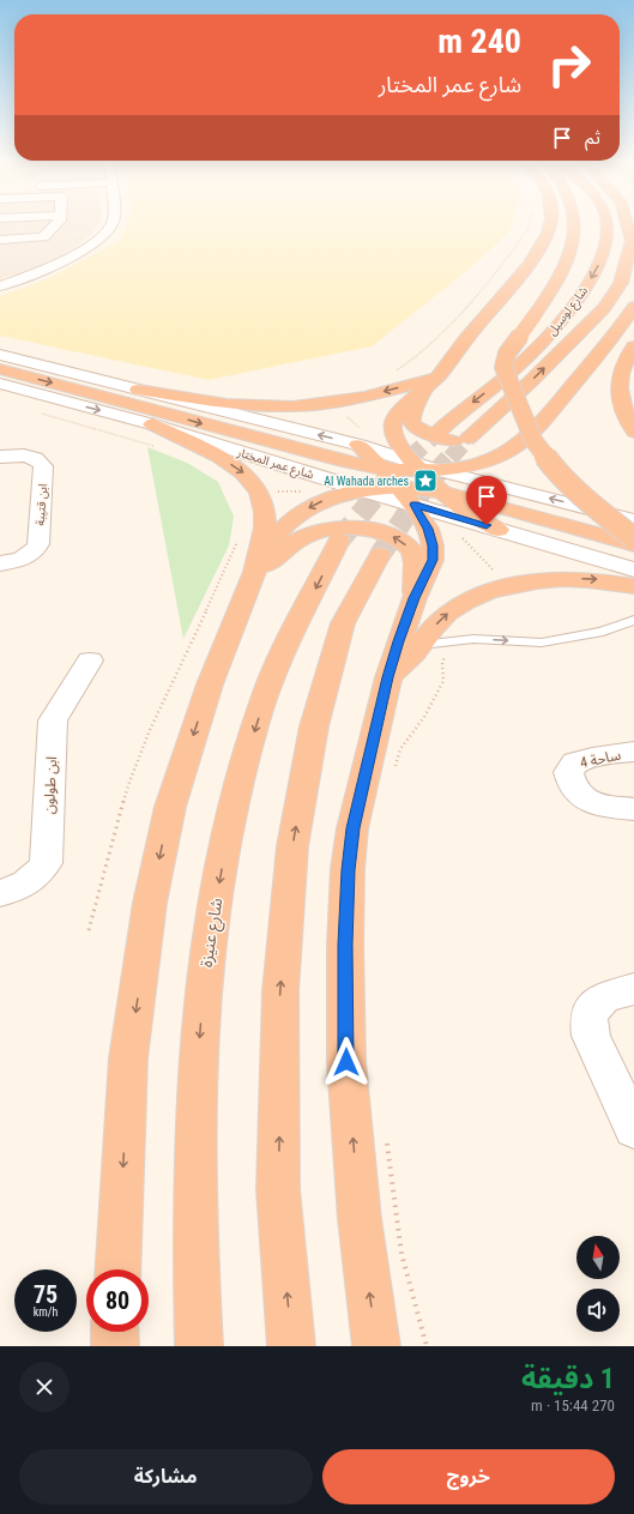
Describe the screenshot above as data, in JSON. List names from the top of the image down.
{
  "streets": {
    "highway": ["شارع لوسيل", "شارع عنيزة"],
    "street": [
      "شارع عمر المختار",
      "ابن قتيبة",
      "ساحة 4",
      "ابن طولون"
    ]
  },
  "places": {
    "place": ["Al Wahada arches"]
  },
  "north": "top",
  "page": {
    "turn": ["240 m", "شارع عمر المختار"],
    "then": "ثم",
    "speed": "75 km/h",
    "limit": "80",
    "heading": ["1 دقيقة", "270 m · 15:44"],
    "buttons": ["خروج", "مشاركة"]
  }
}
